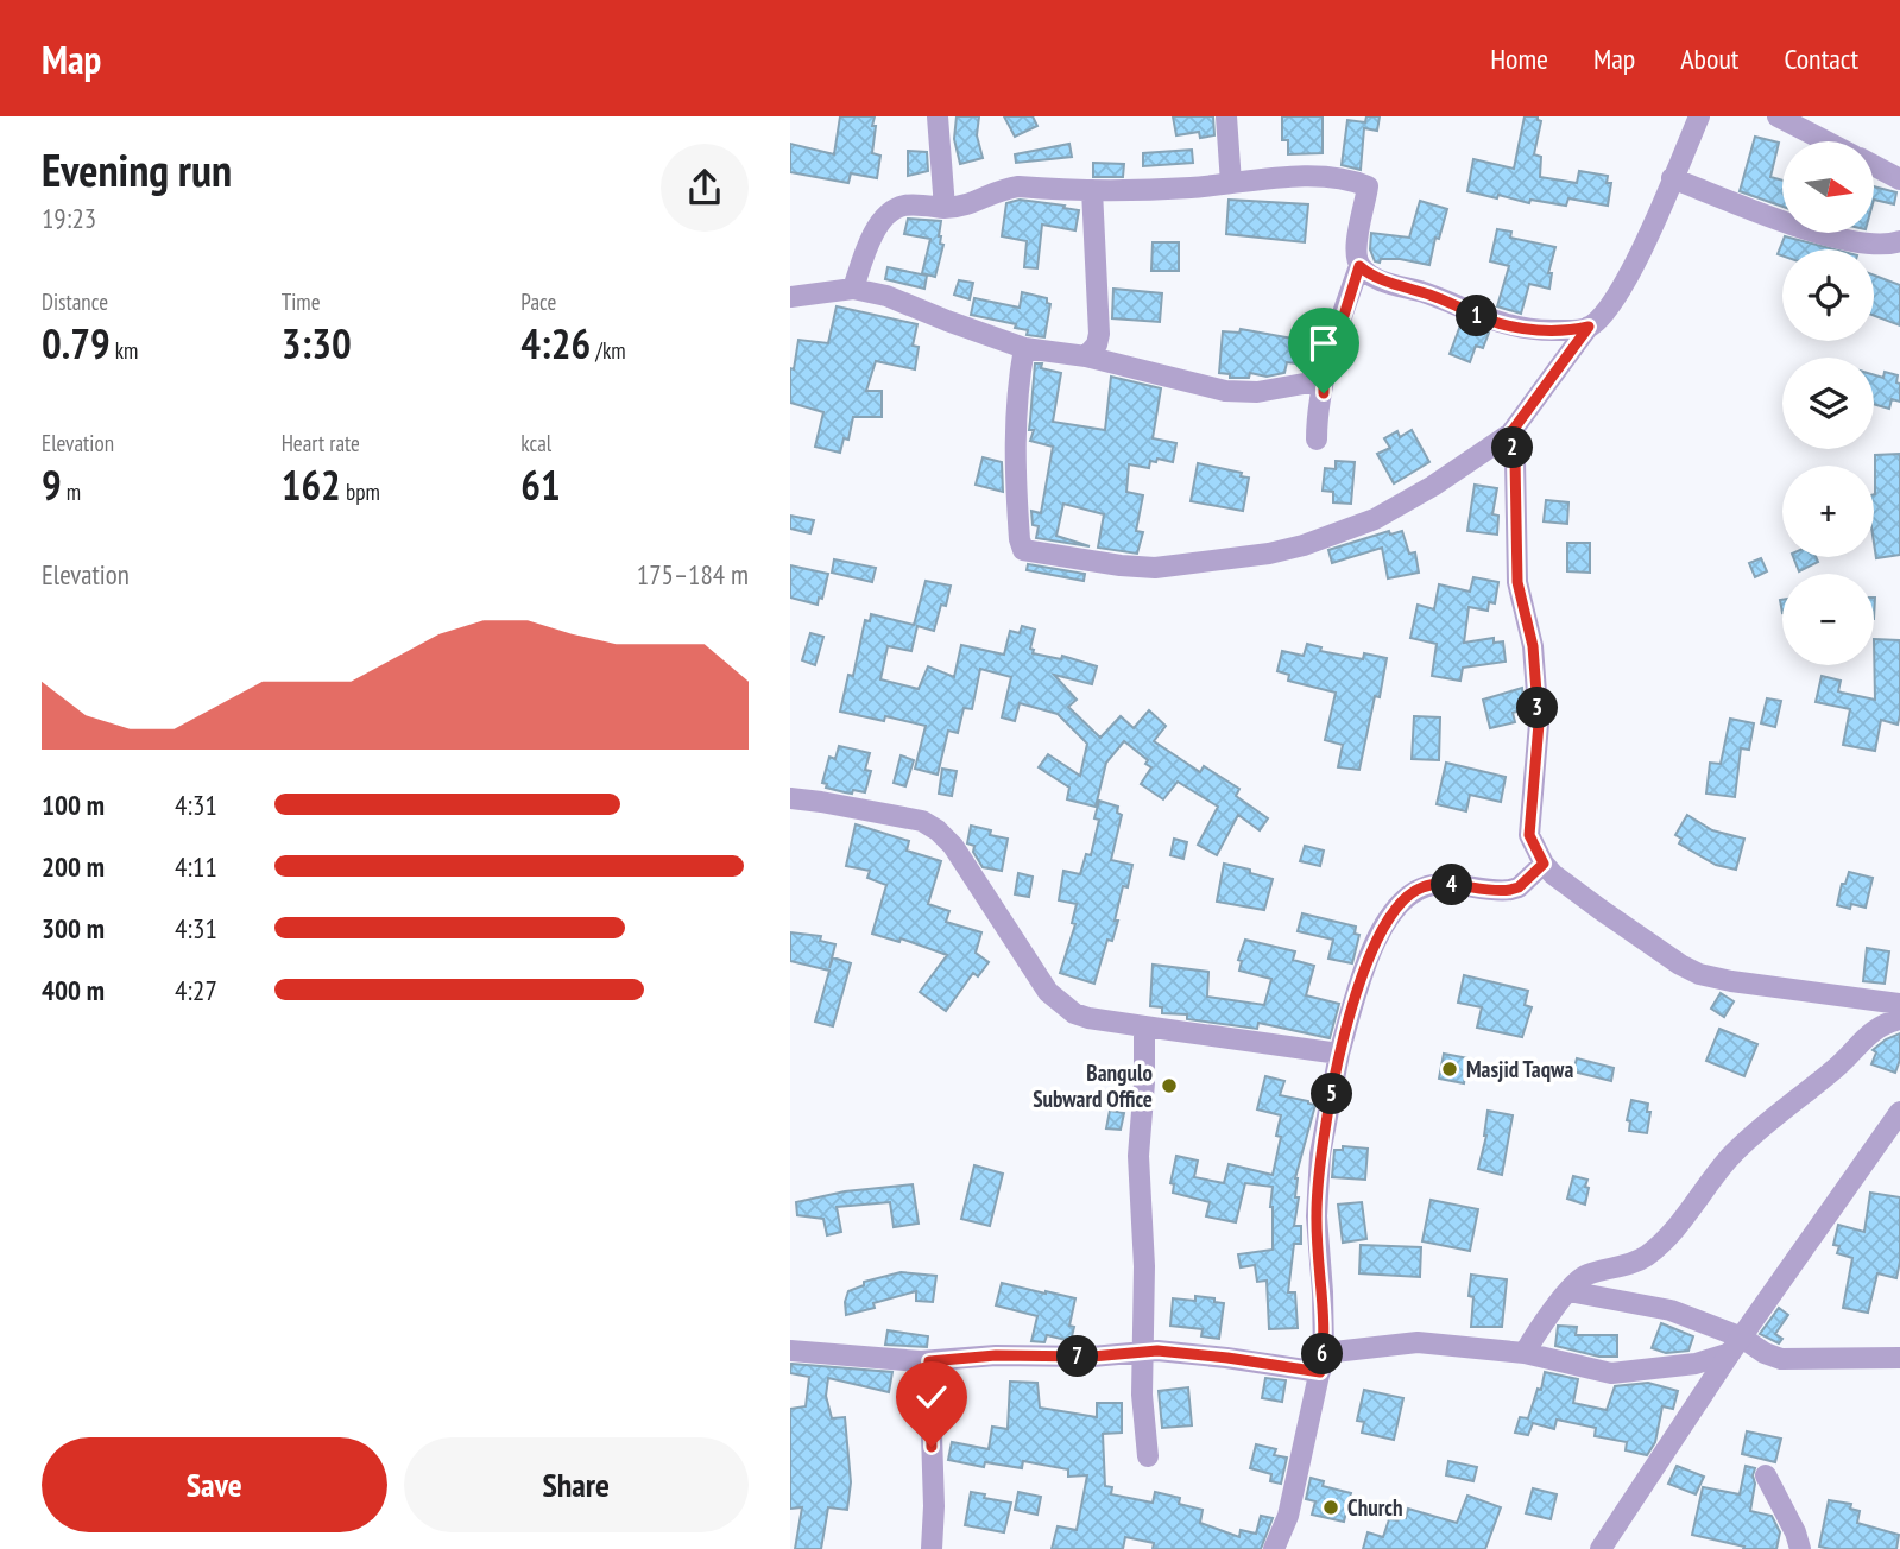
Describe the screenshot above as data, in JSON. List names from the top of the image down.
{
  "places": ["Masjid Taqwa", "Bangulo Subward Office", "Church"],
  "north": "right",
  "page": {
    "header": "Map",
    "nav": [
      "Home",
      "Map",
      "About",
      "Contact"
    ],
    "heading": ["Evening run", "19:23"],
    "map_buttons": ["+", "−"],
    "stats": [
      ["Distance", "0.79 km"],
      ["Time", "3:30"],
      ["Pace", "4:26 /km"],
      ["Elevation", "9 m"],
      ["Heart rate", "162 bpm"],
      ["kcal", "61"]
    ],
    "pins": [
      "1",
      "2",
      "3",
      "4",
      "5",
      "6",
      "7"
    ],
    "chart": ["Elevation", "175–184 m"],
    "list": [
      {
        "name": "100 m",
        "note": "4:31"
      },
      {
        "name": "200 m",
        "note": "4:11"
      },
      {
        "name": "300 m",
        "note": "4:31"
      },
      {
        "name": "400 m",
        "note": "4:27"
      }
    ],
    "buttons": ["Save", "Share"]
  }
}
